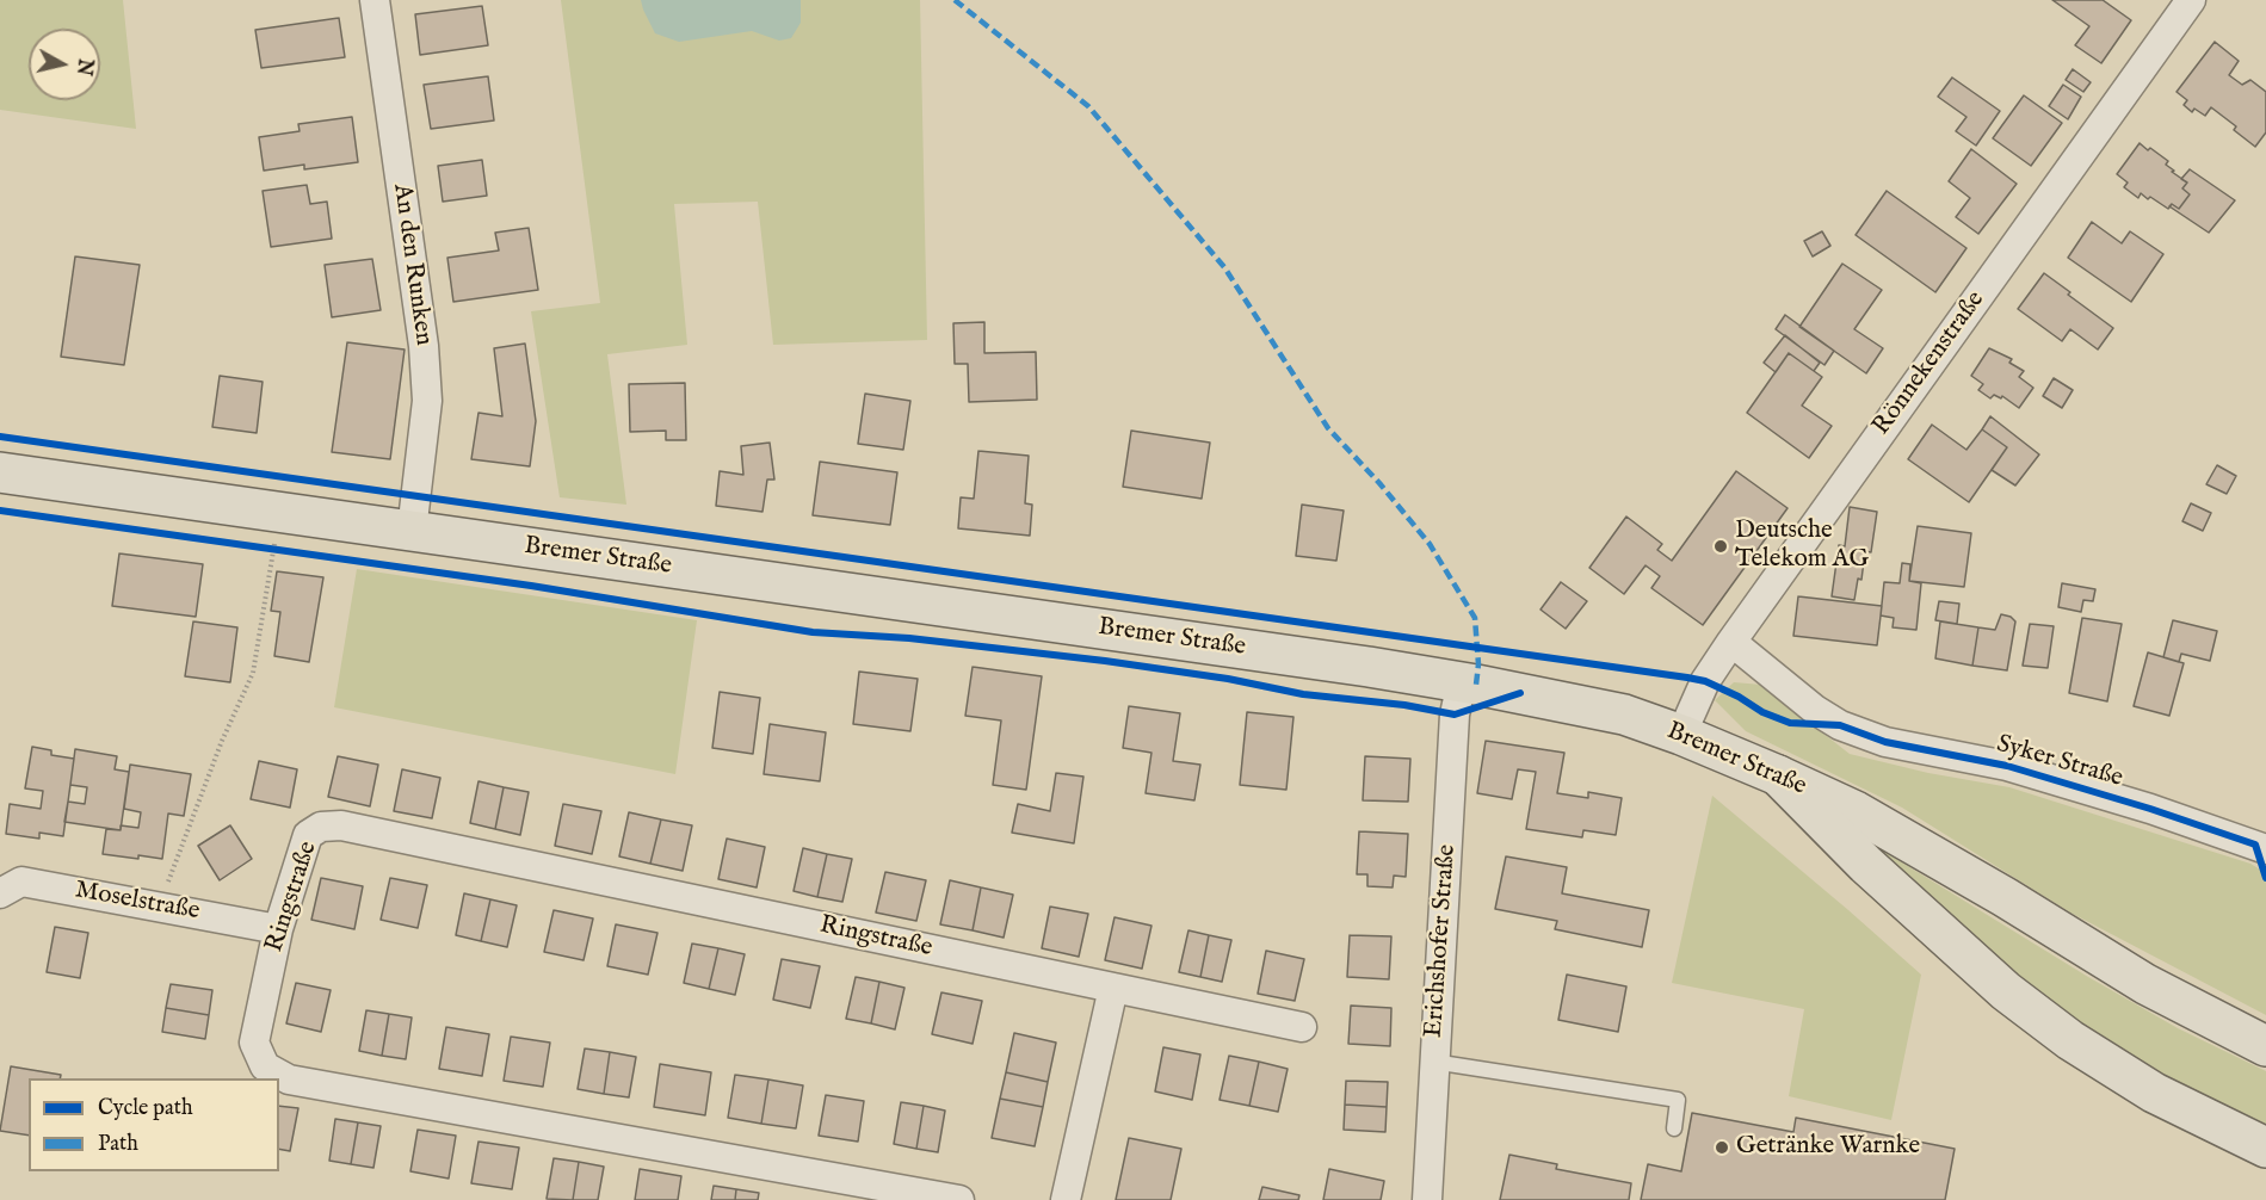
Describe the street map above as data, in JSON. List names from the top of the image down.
{
  "streets": {
    "main road": ["Bremer Straße"],
    "street": [
      "An den Runken",
      "Rönnekenstraße",
      "Syker Straße",
      "Ringstraße",
      "Moselstraße",
      "Erichshofer Straße"
    ]
  },
  "crossings": [
    ["An den Runken", "Bremer Straße"],
    ["Rönnekenstraße", "Bremer Straße"],
    ["Rönnekenstraße", "Syker Straße"],
    ["Bremer Straße", "Erichshofer Straße"],
    ["Ringstraße", "Moselstraße"]
  ],
  "places": ["Deutsche Telekom AG", "Getränke Warnke"],
  "legend": ["Cycle path", "Path"],
  "north": "right"
}
